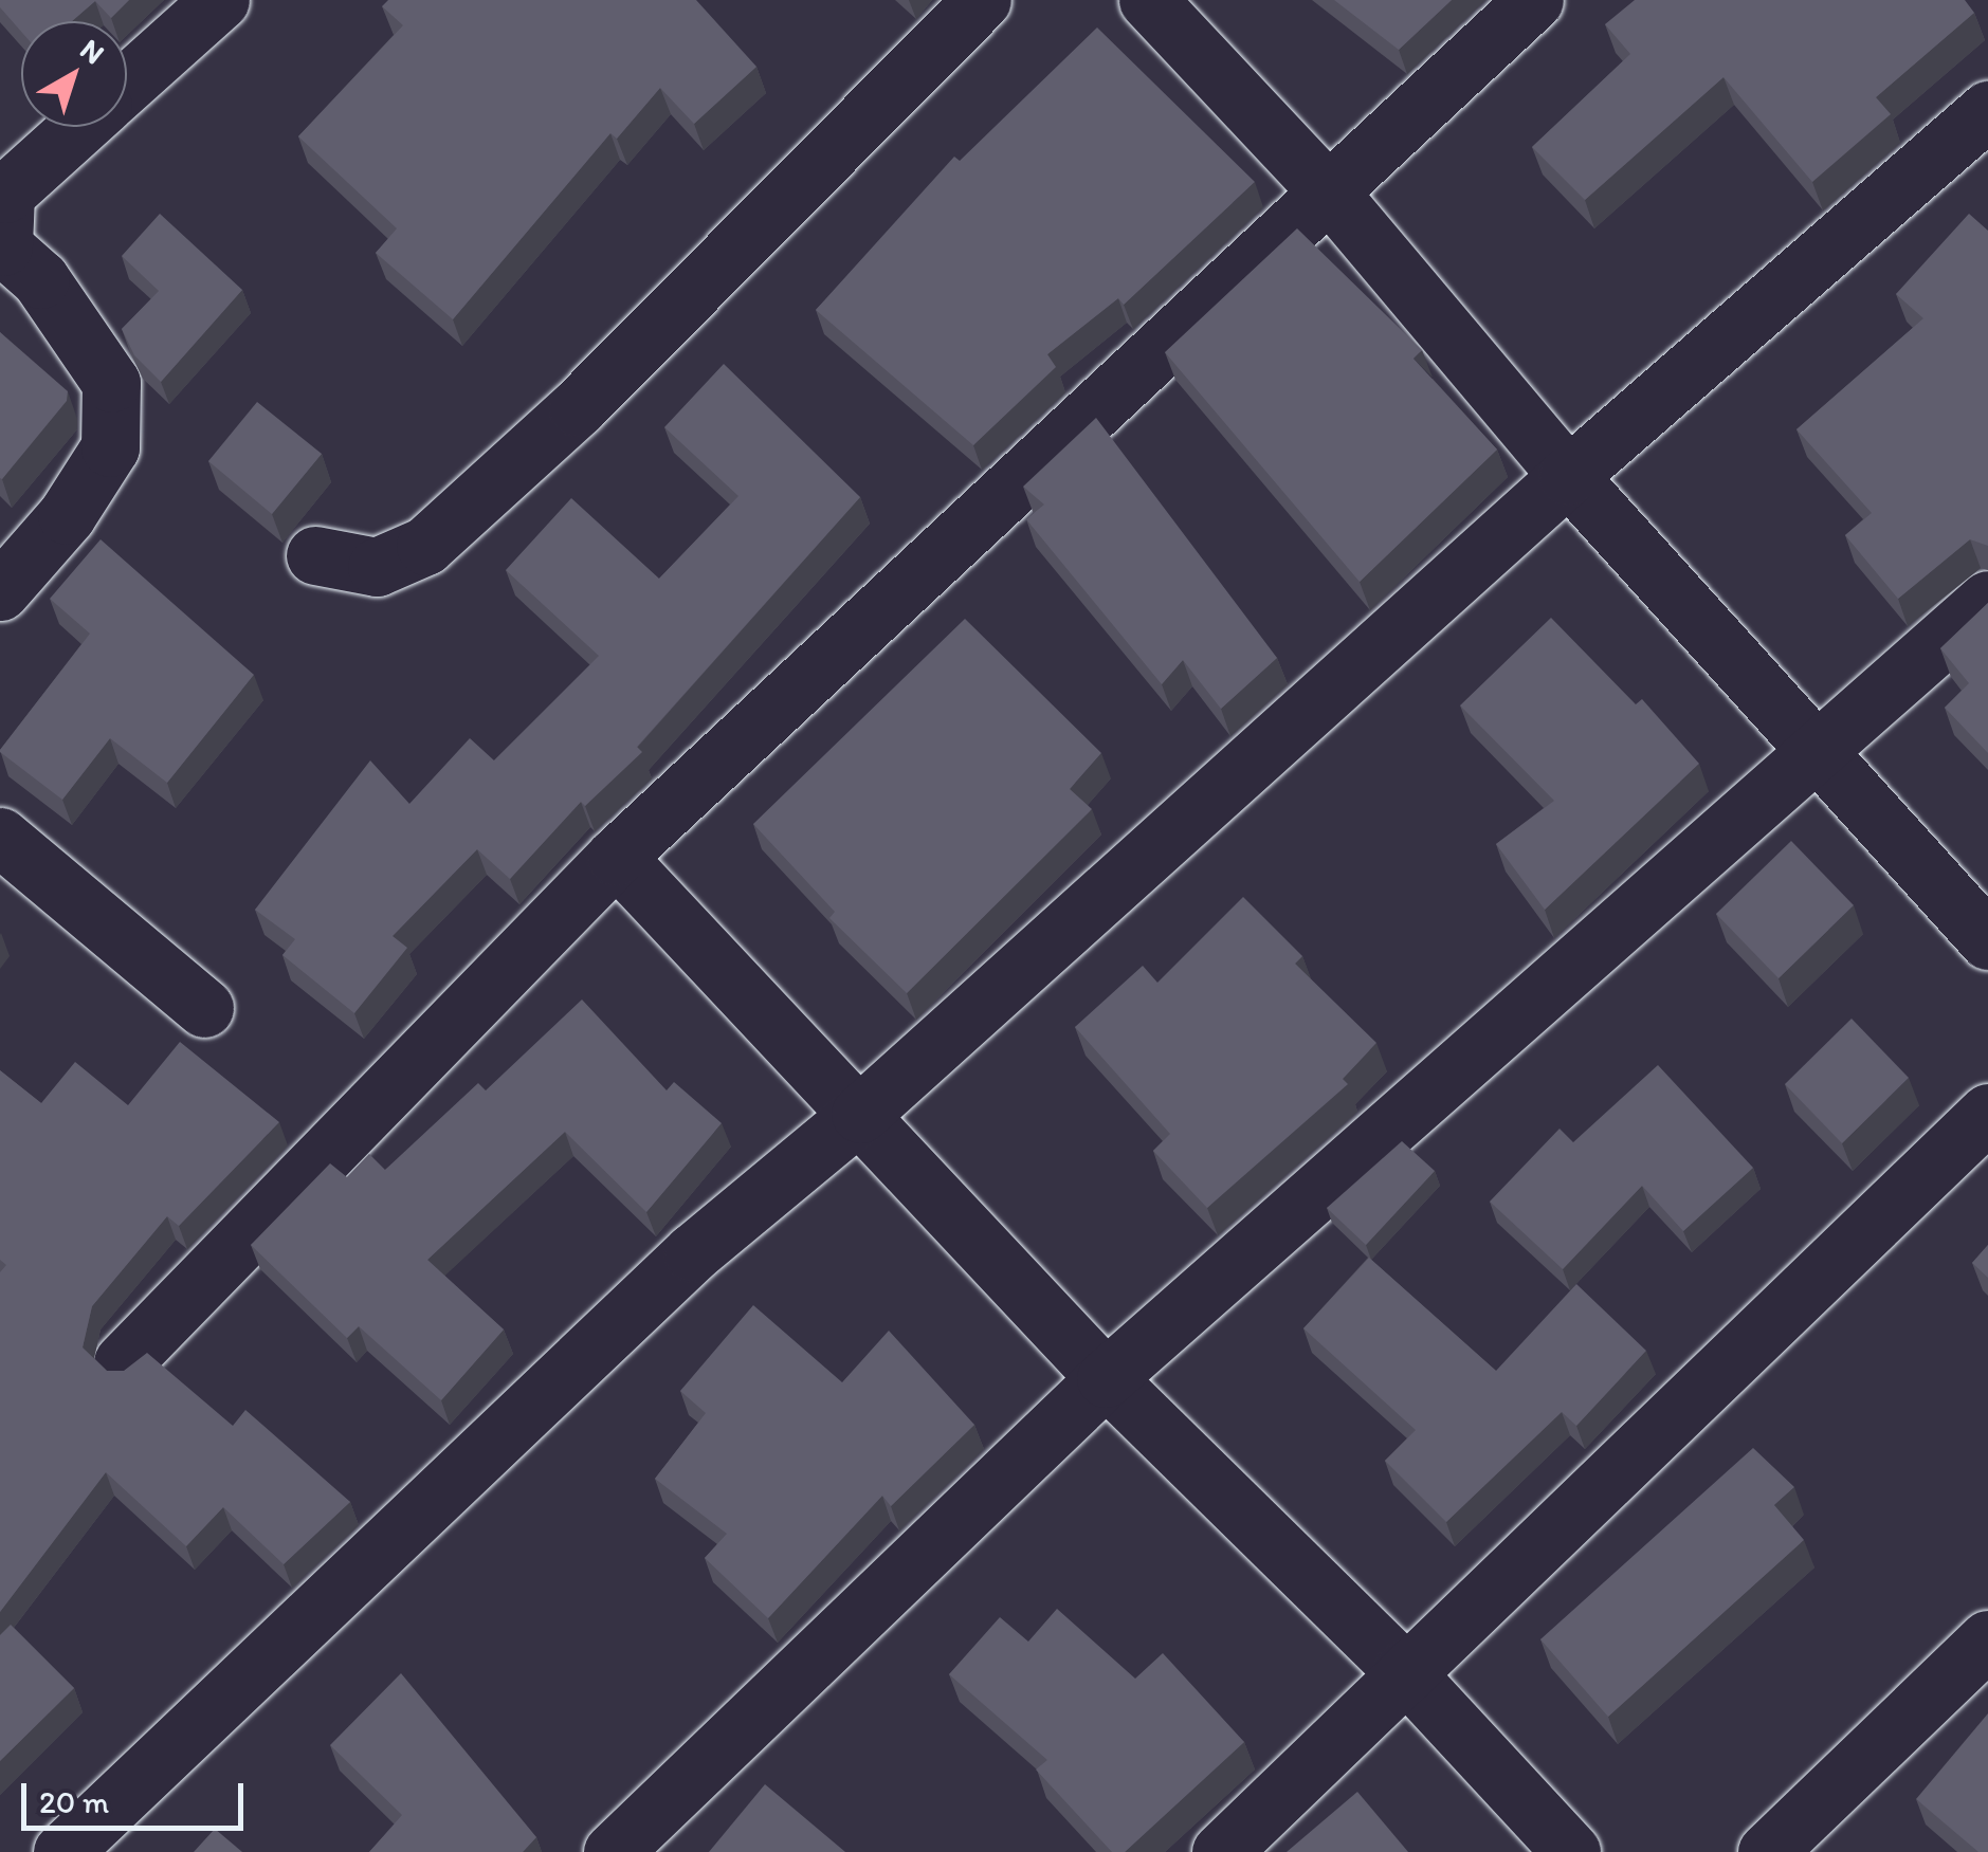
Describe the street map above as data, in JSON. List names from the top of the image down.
{
  "scale_bar": "20 m",
  "north": "top right"
}
